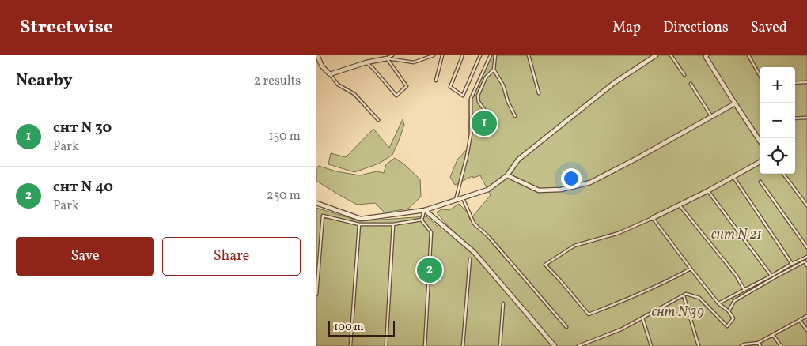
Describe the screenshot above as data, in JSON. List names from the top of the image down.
{
  "parks": ["снт N 21", "снт N 39"],
  "scale_bar": "100 m",
  "page": {
    "header": "Streetwise",
    "nav": ["Map", "Directions", "Saved"],
    "heading": ["Nearby", "2 results"],
    "map_buttons": ["+", "−"],
    "list": [
      {
        "mark": "1",
        "name": "снт N 30",
        "note": "Park",
        "value": "150 m"
      },
      {
        "mark": "2",
        "name": "снт N 40",
        "note": "Park",
        "value": "250 m"
      }
    ],
    "pins": ["1", "2"],
    "buttons": ["Save", "Share"],
    "scale": "100 m"
  }
}
